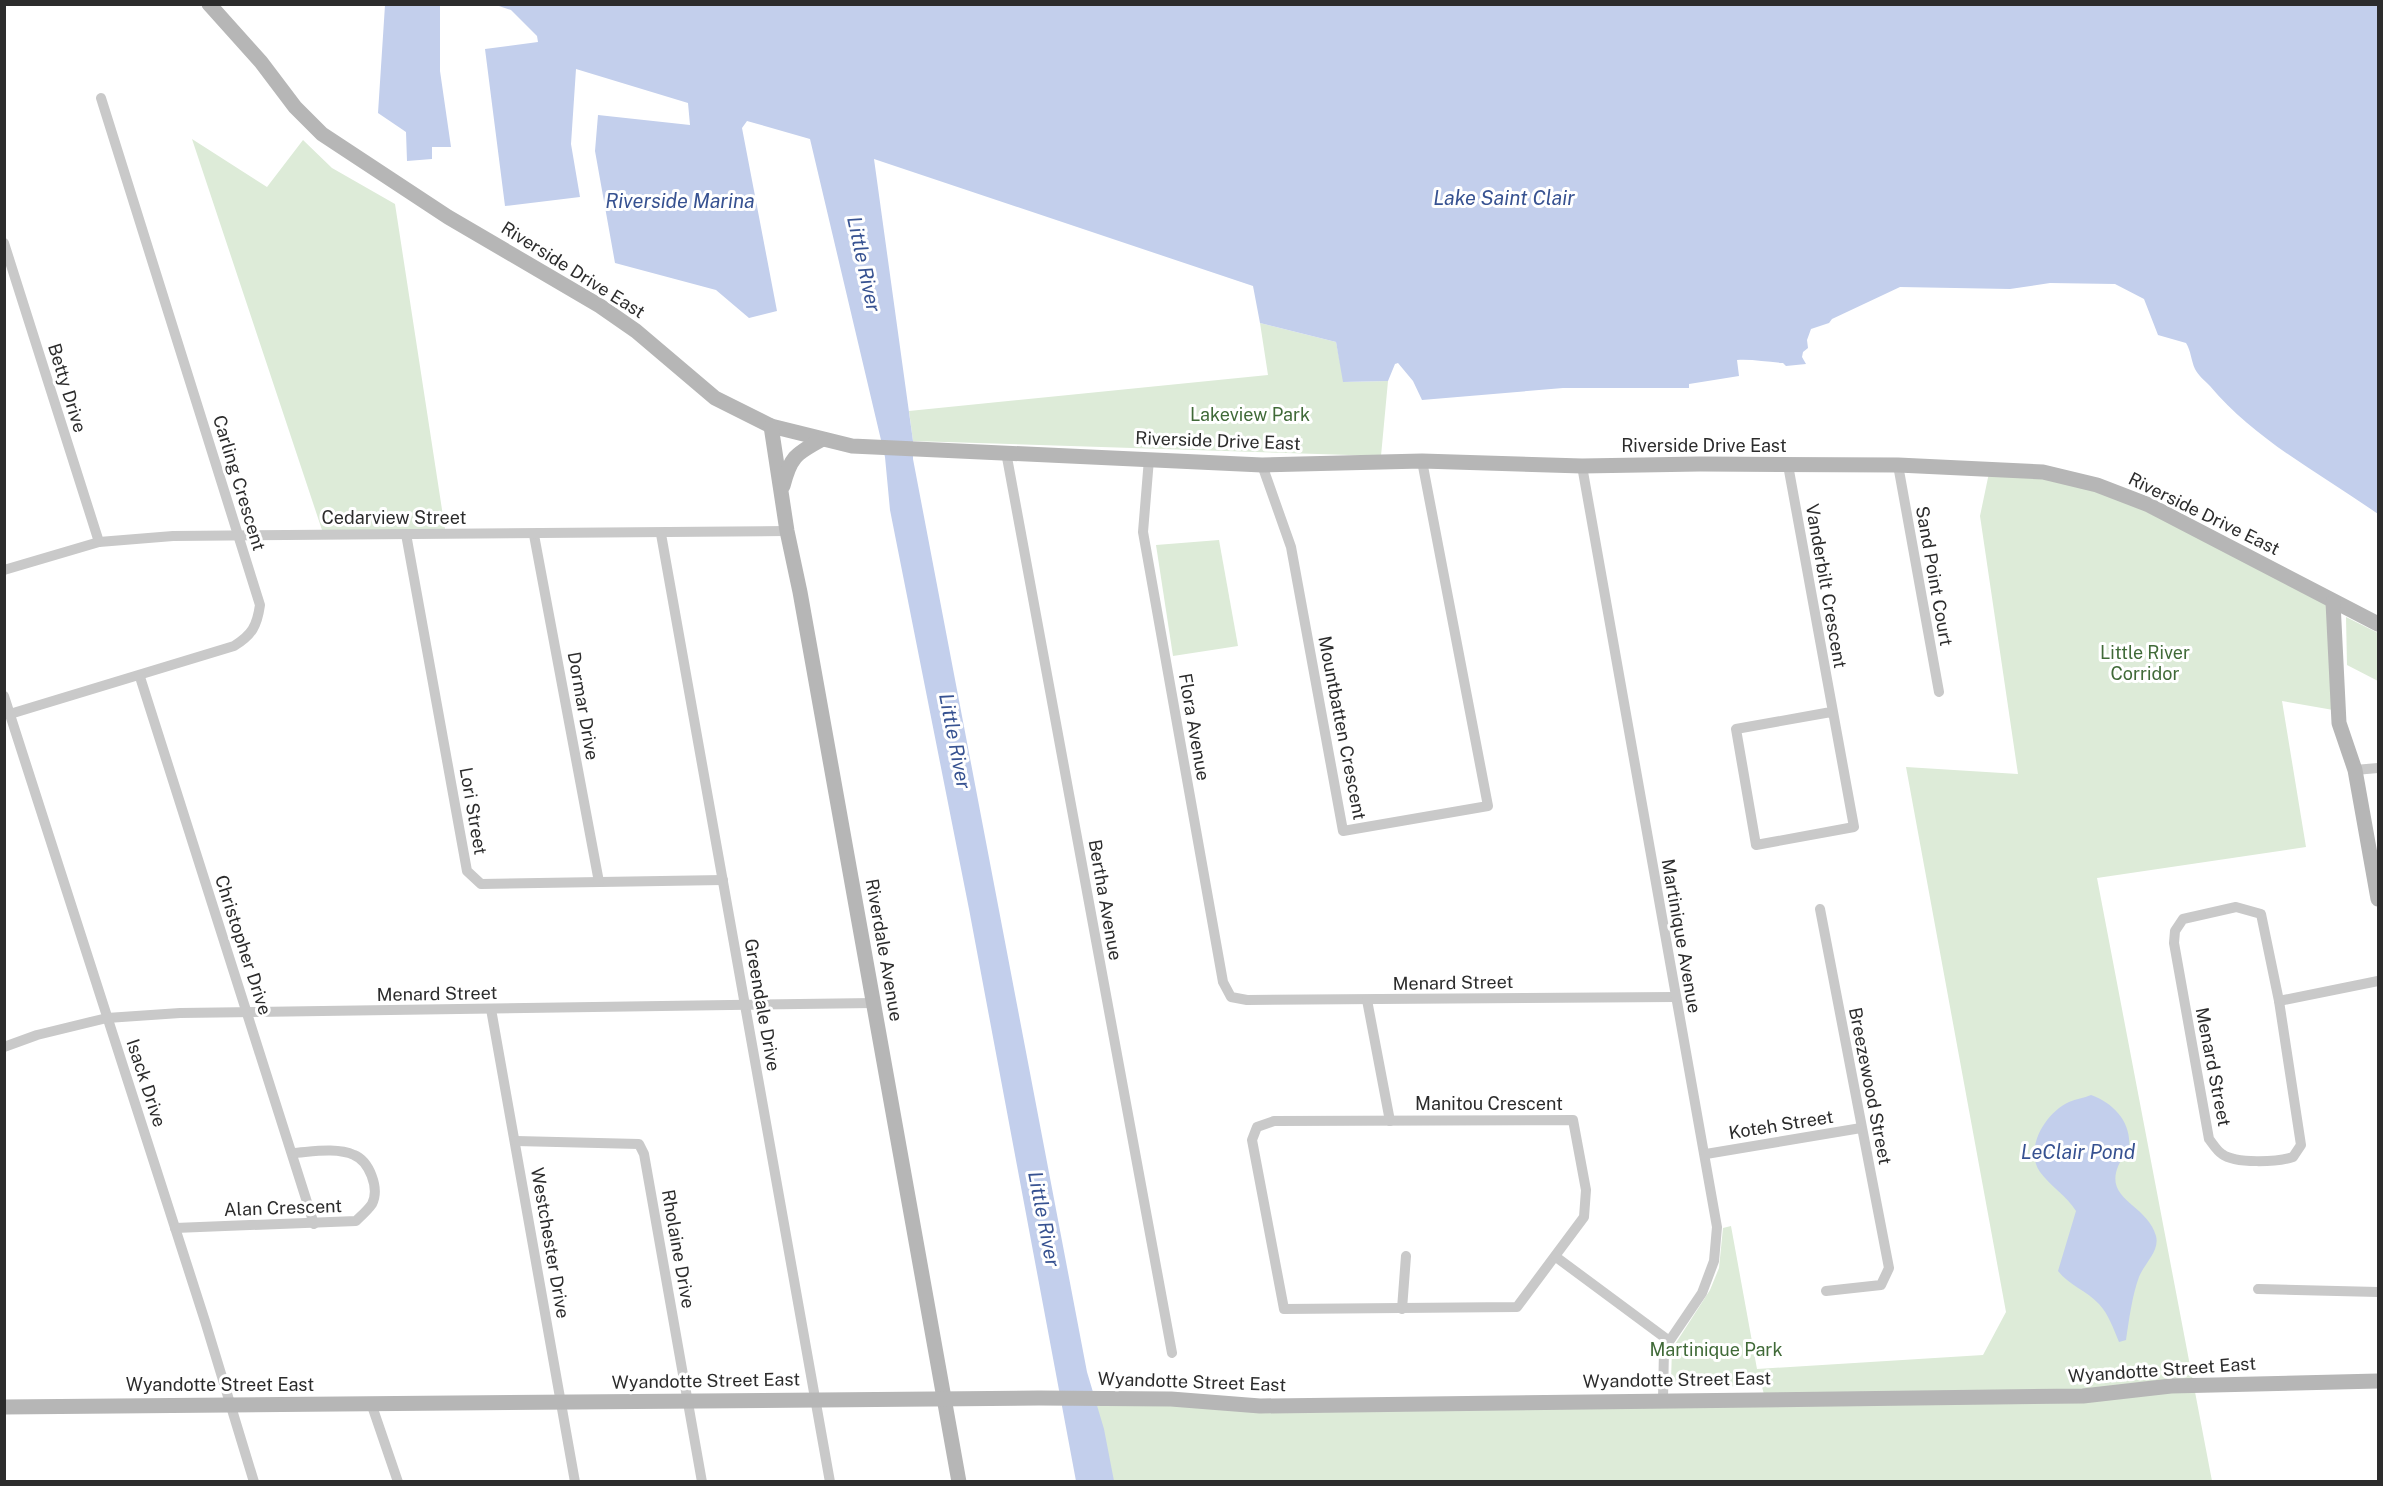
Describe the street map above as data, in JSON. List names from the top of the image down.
{
  "streets": {
    "street": [
      "Riverside Drive East",
      "Betty Drive",
      "Carling Crescent",
      "Cedarview Street",
      "Sand Point Court",
      "Vanderbilt Crescent",
      "Dormar Drive",
      "Flora Avenue",
      "Mountbatten Crescent",
      "Lori Street",
      "Bertha Avenue",
      "Martinique Avenue",
      "Christopher Drive",
      "Riverdale Avenue",
      "Menard Street",
      "Greendale Drive",
      "Isack Drive",
      "Breezewood Street",
      "Manitou Crescent",
      "Koteh Street",
      "Alan Crescent",
      "Westchester Drive",
      "Rholaine Drive",
      "Wyandotte Street East"
    ]
  },
  "crossings": [
    ["Riverside Drive East", "Sand Point Court"],
    ["Riverside Drive East", "Vanderbilt Crescent"],
    ["Riverside Drive East", "Flora Avenue"],
    ["Riverside Drive East", "Mountbatten Crescent"],
    ["Riverside Drive East", "Bertha Avenue"],
    ["Riverside Drive East", "Martinique Avenue"],
    ["Riverside Drive East", "Riverdale Avenue"],
    ["Betty Drive", "Cedarview Street"],
    ["Carling Crescent", "Cedarview Street"],
    ["Carling Crescent", "Christopher Drive"],
    ["Carling Crescent", "Isack Drive"],
    ["Cedarview Street", "Dormar Drive"],
    ["Cedarview Street", "Lori Street"],
    ["Cedarview Street", "Riverdale Avenue"],
    ["Cedarview Street", "Greendale Drive"],
    ["Dormar Drive", "Lori Street"],
    ["Flora Avenue", "Menard Street"],
    ["Lori Street", "Greendale Drive"],
    ["Martinique Avenue", "Menard Street"],
    ["Martinique Avenue", "Koteh Street"],
    ["Martinique Avenue", "Wyandotte Street East"],
    ["Christopher Drive", "Menard Street"],
    ["Christopher Drive", "Alan Crescent"],
    ["Riverdale Avenue", "Menard Street"],
    ["Riverdale Avenue", "Wyandotte Street East"],
    ["Menard Street", "Greendale Drive"],
    ["Menard Street", "Isack Drive"],
    ["Menard Street", "Westchester Drive"],
    ["Greendale Drive", "Wyandotte Street East"],
    ["Isack Drive", "Alan Crescent"],
    ["Isack Drive", "Wyandotte Street East"],
    ["Breezewood Street", "Koteh Street"],
    ["Westchester Drive", "Rholaine Drive"],
    ["Westchester Drive", "Wyandotte Street East"],
    ["Rholaine Drive", "Wyandotte Street East"]
  ],
  "water": [
    "Lake Saint Clair",
    "Riverside Marina",
    "Little River",
    "LeClair Pond"
  ],
  "parks": ["Lakeview Park", "Little River Corridor", "Martinique Park"]
}
